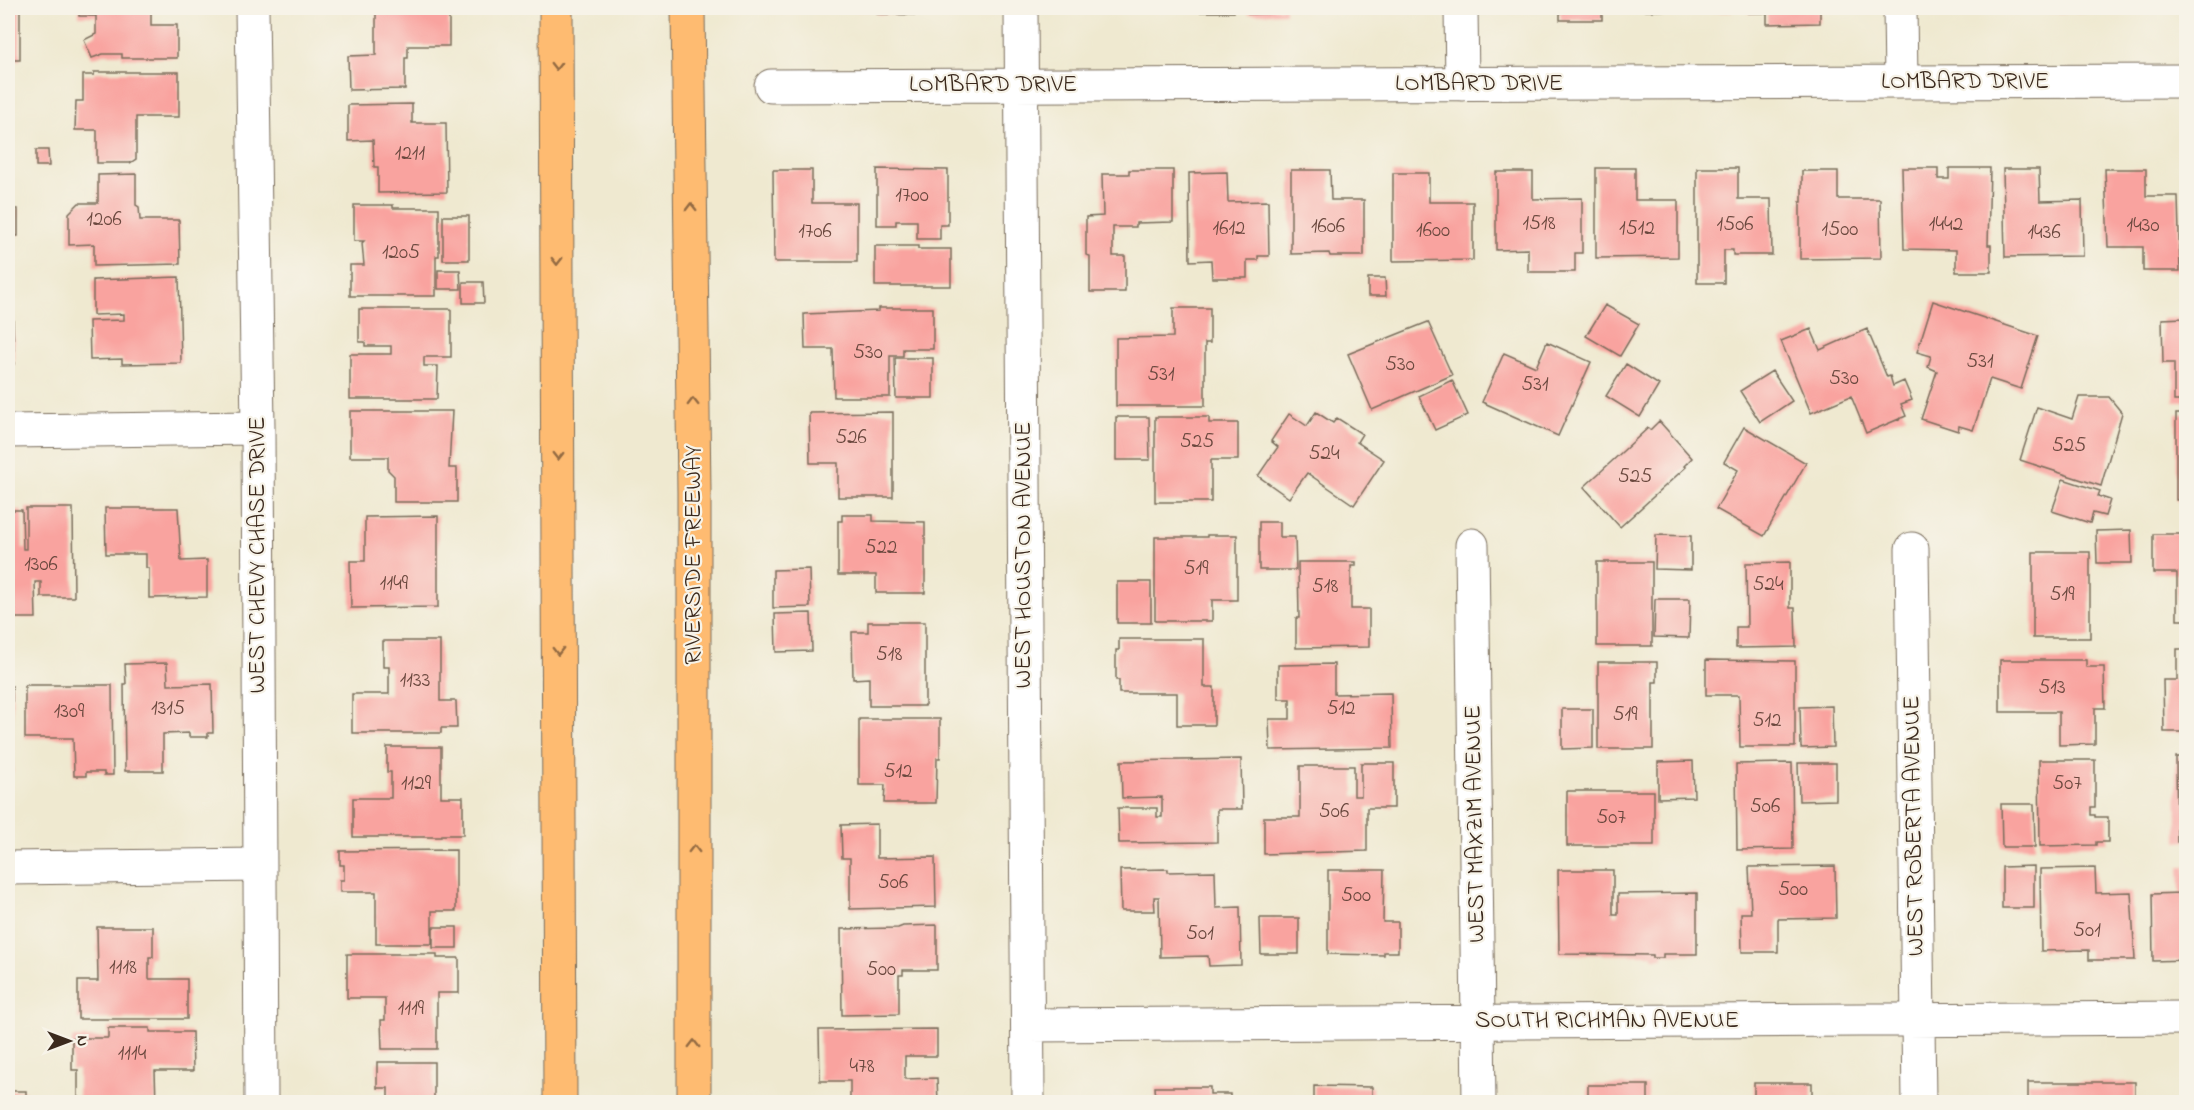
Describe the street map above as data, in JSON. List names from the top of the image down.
{
  "streets": {
    "highway": ["RIVERSIDE FREEWAY"],
    "street": [
      "LOMBARD DRIVE",
      "WEST CHEVY CHASE DRIVE",
      "WEST HOUSTON AVENUE",
      "WEST MAXZIM AVENUE",
      "WEST ROBERTA AVENUE",
      "SOUTH RICHMAN AVENUE"
    ]
  },
  "crossings": [
    ["LOMBARD DRIVE", "WEST HOUSTON AVENUE"],
    ["WEST HOUSTON AVENUE", "SOUTH RICHMAN AVENUE"],
    ["WEST MAXZIM AVENUE", "SOUTH RICHMAN AVENUE"],
    ["WEST ROBERTA AVENUE", "SOUTH RICHMAN AVENUE"]
  ],
  "house_numbers": [
    "1211",
    "1700",
    "1206",
    "1518",
    "1506",
    "1442",
    "1430",
    "1606",
    "1612",
    "1512",
    "1500",
    "1600",
    "1706",
    "1436",
    "1205",
    "530",
    "531",
    "530",
    "531",
    "530",
    "531",
    "526",
    "525",
    "525",
    "524",
    "525",
    "522",
    "1306",
    "519",
    "1149",
    "524",
    "518",
    "519",
    "518",
    "1133",
    "513",
    "1315",
    "512",
    "1309",
    "519",
    "512",
    "512",
    "1129",
    "507",
    "506",
    "506",
    "507",
    "506",
    "500",
    "500",
    "501",
    "501",
    "1118",
    "500",
    "1119",
    "1114",
    "478"
  ],
  "north": "right"
}
